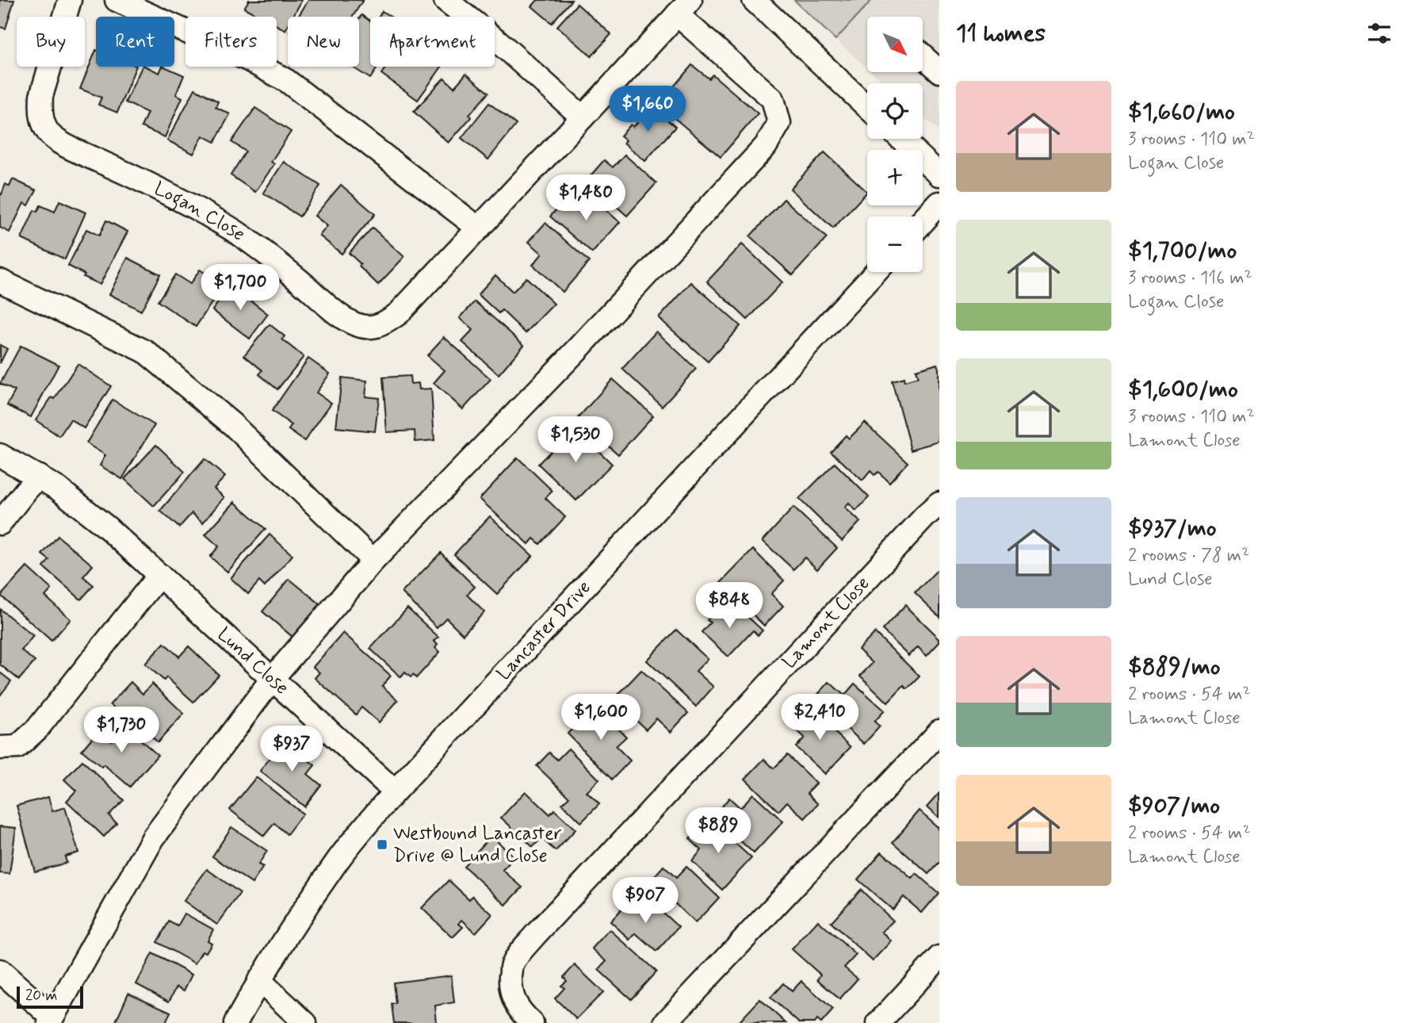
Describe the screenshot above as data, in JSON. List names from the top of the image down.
{
  "streets": {
    "street": [
      "Logan Close",
      "Lamont Close",
      "Lancaster Drive",
      "Lund Close"
    ]
  },
  "crossings": [
    ["Lancaster Drive", "Lund Close"]
  ],
  "places": {
    "transit": ["Westbound Lancaster Drive @ Lund Close"]
  },
  "scale_bar": "20 m",
  "north": "bottom right",
  "page": {
    "heading": "11 homes",
    "map_buttons": ["+", "−"],
    "chip": [
      "Buy",
      "Rent",
      "Filters",
      "New",
      "Apartment"
    ],
    "list": [
      {
        "name": "$1,660/mo",
        "note": "3 rooms · 110 m² · Logan Close"
      },
      {
        "name": "$1,700/mo",
        "note": "3 rooms · 116 m² · Logan Close"
      },
      {
        "name": "$1,600/mo",
        "note": "3 rooms · 110 m² · Lamont Close"
      },
      {
        "name": "$937/mo",
        "note": "2 rooms · 78 m² · Lund Close"
      },
      {
        "name": "$889/mo",
        "note": "2 rooms · 54 m² · Lamont Close"
      },
      {
        "name": "$907/mo",
        "note": "2 rooms · 54 m² · Lamont Close"
      }
    ],
    "price": [
      "$1,660",
      "$1,480",
      "$1,700",
      "$1,530",
      "$848",
      "$1,600",
      "$2,410",
      "$1,730",
      "$937",
      "$889",
      "$907"
    ],
    "scale": "20 m"
  }
}
